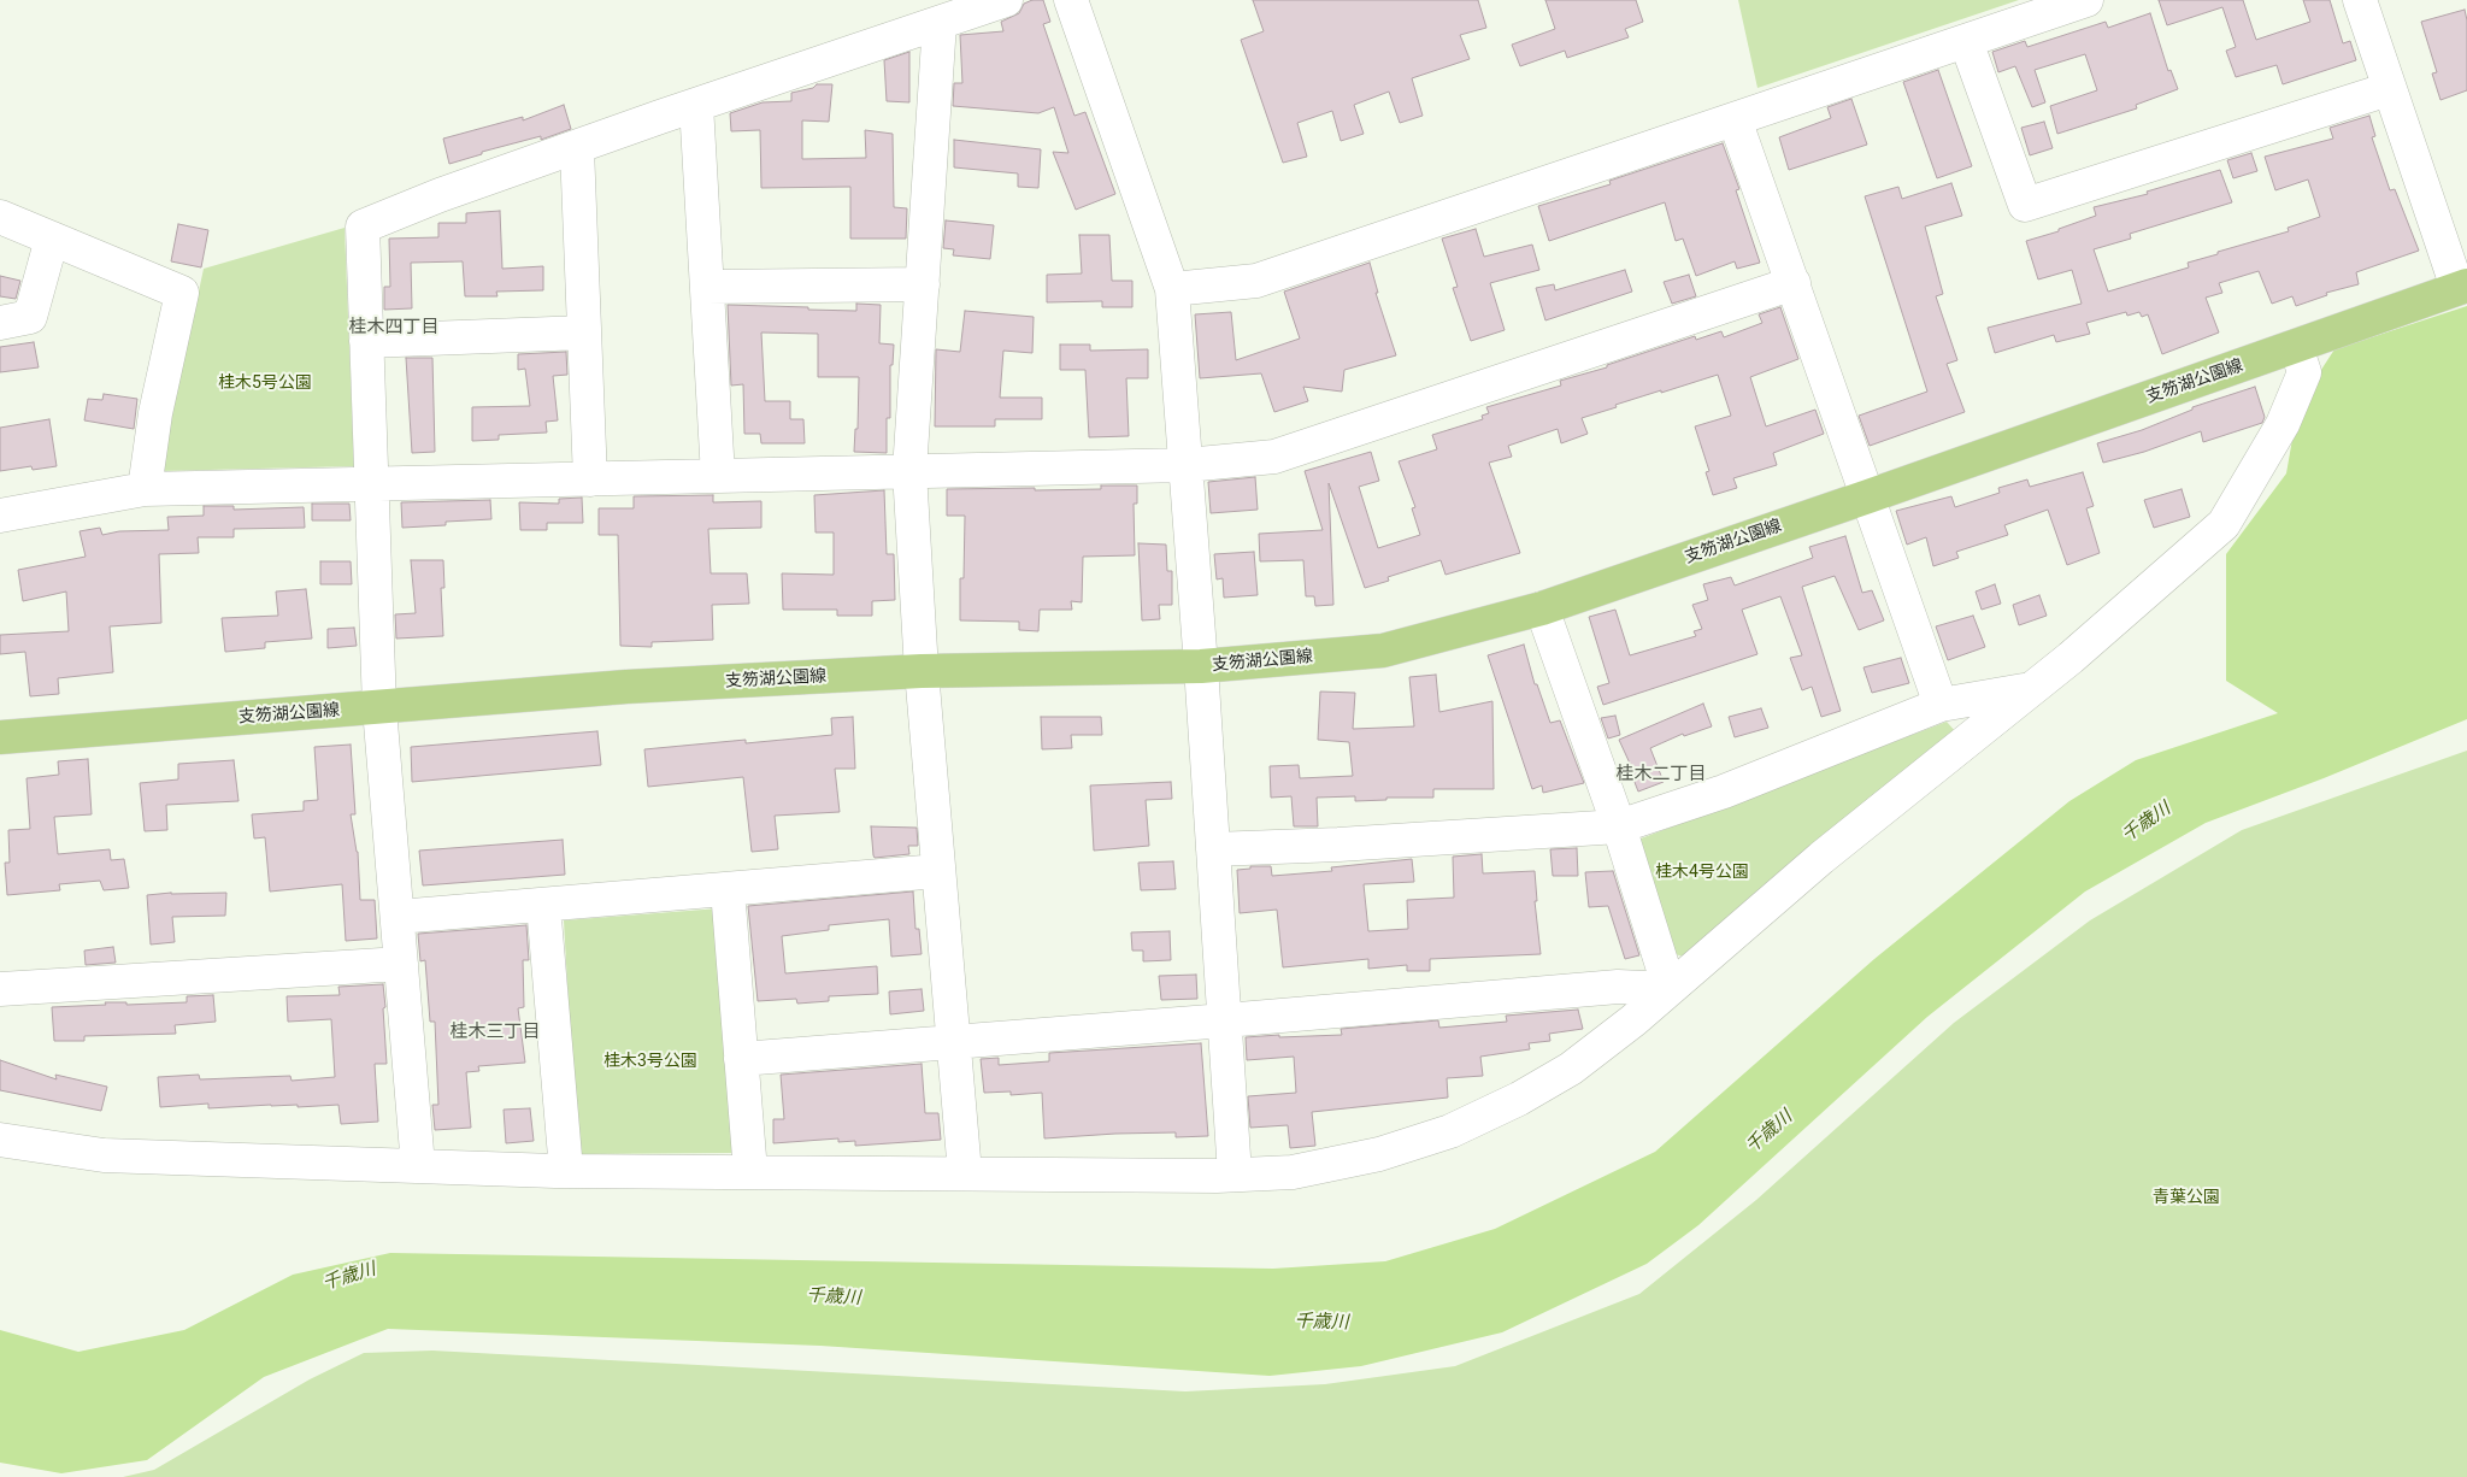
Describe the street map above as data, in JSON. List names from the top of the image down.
{
  "streets": {
    "main road": ["支笏湖公園線"]
  },
  "districts": ["桂木四丁目", "桂木二丁目", "桂木三丁目"],
  "water": ["千歳川"],
  "parks": [
    "桂木5号公園",
    "桂木4号公園",
    "桂木3号公園",
    "青葉公園"
  ]
}
